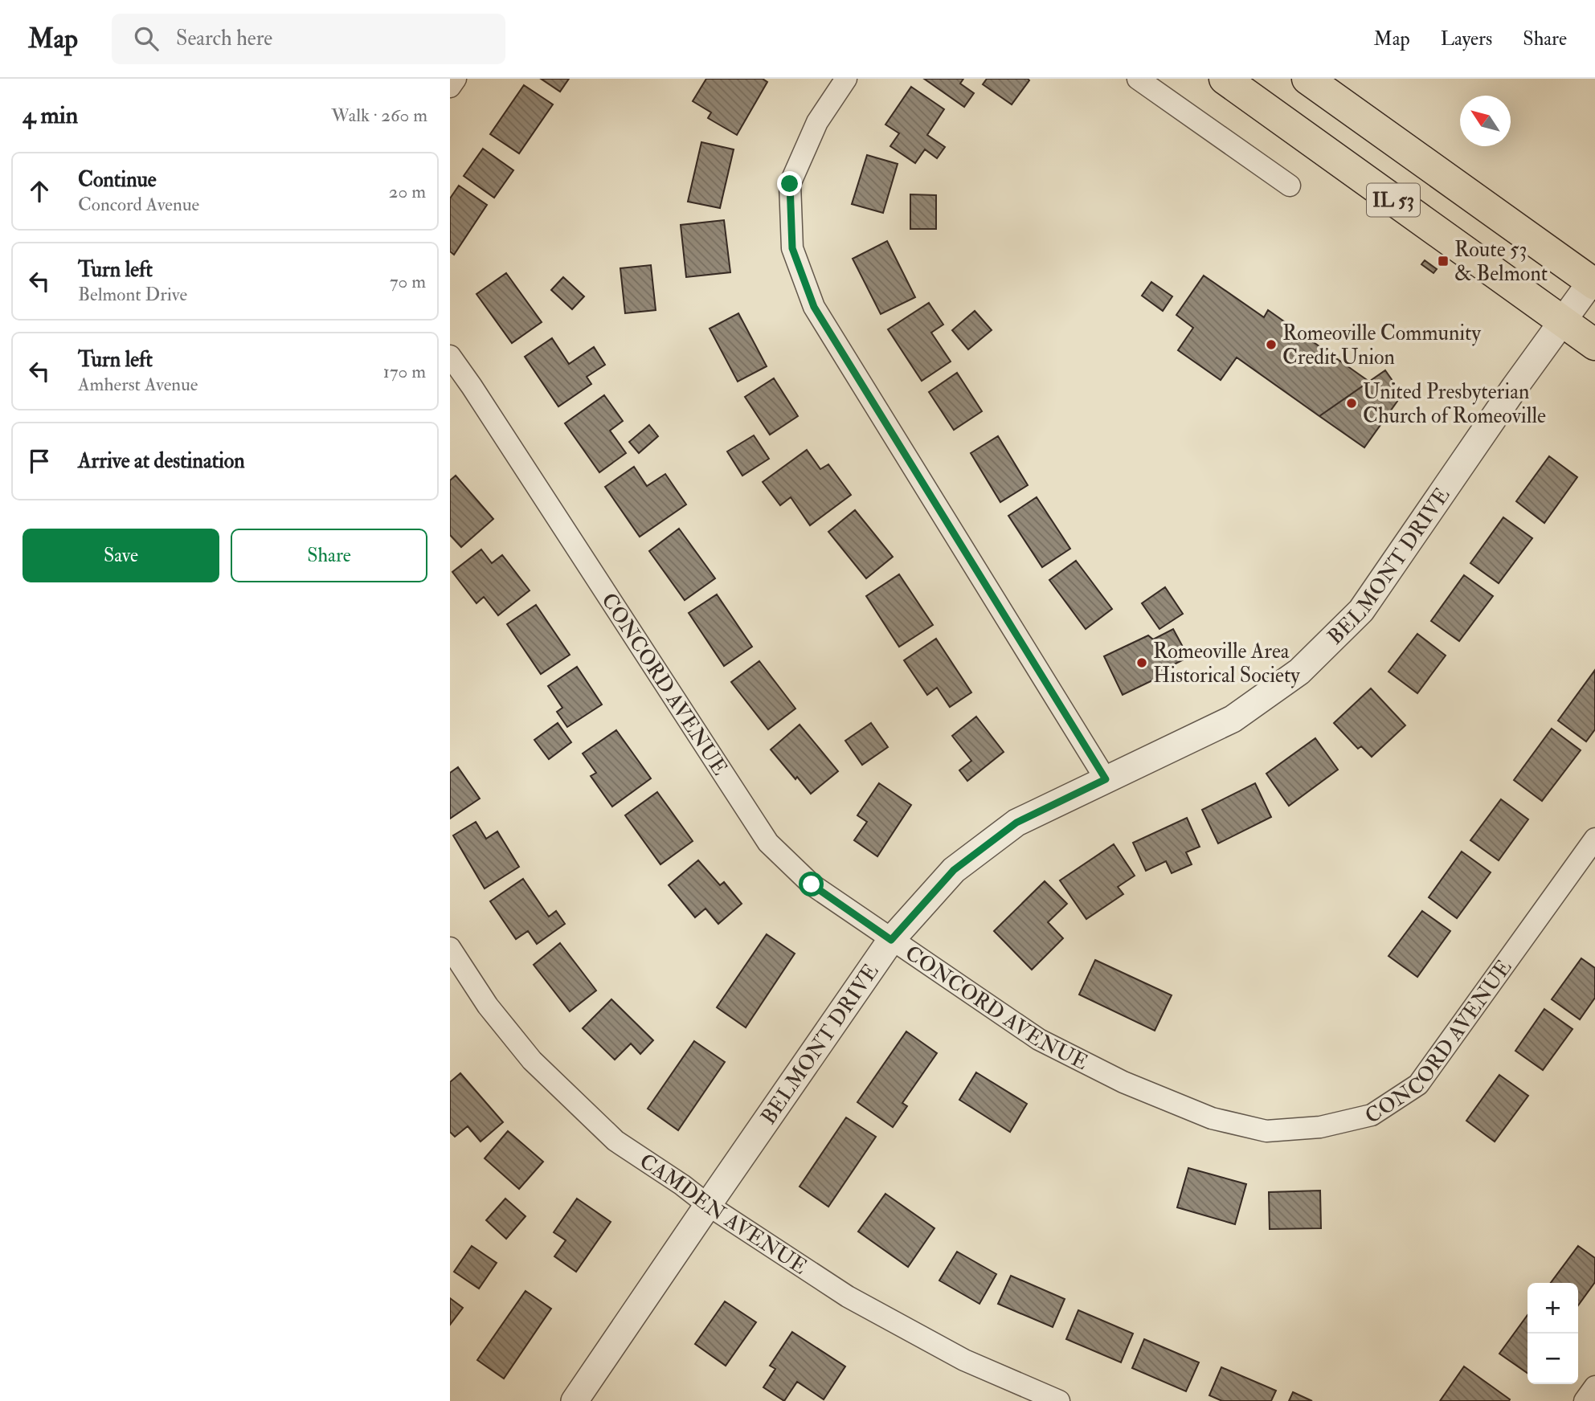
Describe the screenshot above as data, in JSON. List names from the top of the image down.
{
  "streets": {
    "main road": ["IL 53"],
    "street": ["BELMONT DRIVE", "CONCORD AVENUE", "CAMDEN AVENUE"]
  },
  "crossings": [
    ["IL 53", "BELMONT DRIVE"],
    ["BELMONT DRIVE", "CONCORD AVENUE"],
    ["BELMONT DRIVE", "CAMDEN AVENUE"]
  ],
  "places": {
    "transit": ["Route 53 & Belmont"],
    "other": ["Romeoville Community Credit Union", "United Presbyterian Church of Romeoville", "Romeoville Area Historical Society"]
  },
  "north": "top left",
  "page": {
    "header": "Map",
    "search": "Search here",
    "nav": ["Map", "Layers", "Share"],
    "heading": ["4 min", "Walk · 260 m"],
    "list": [
      ["Continue", "Concord Avenue", "20 m"],
      ["Turn left", "Belmont Drive", "70 m"],
      ["Turn left", "Amherst Avenue", "170 m"],
      "Arrive at destination"
    ],
    "buttons": ["Save", "Share"],
    "map_buttons": ["+", "−"]
  }
}
